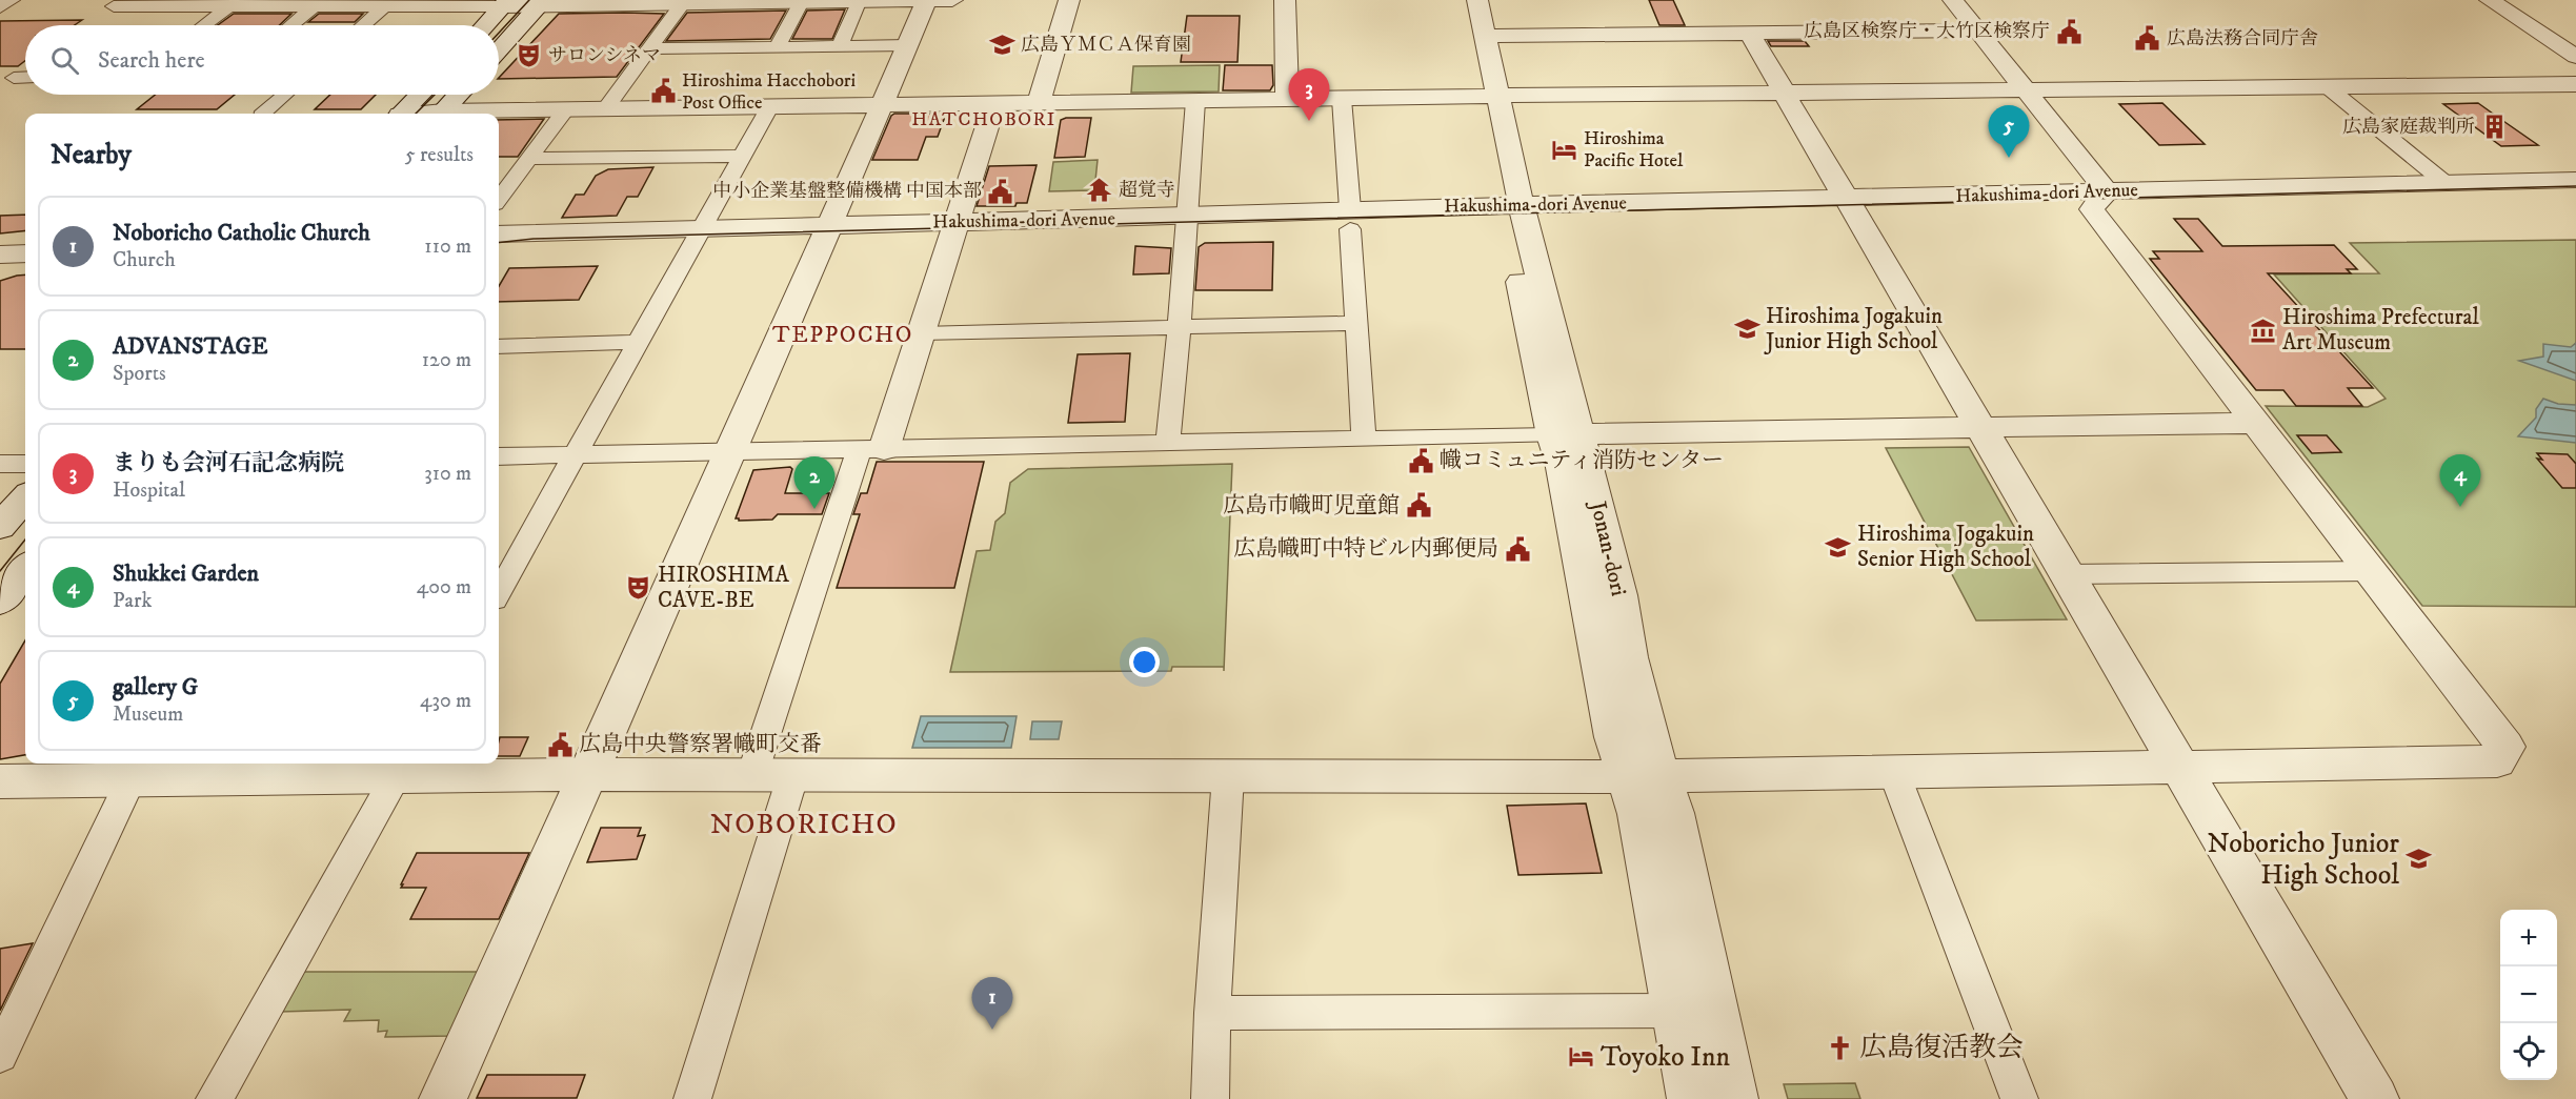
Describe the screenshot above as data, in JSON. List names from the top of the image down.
{
  "streets": {
    "street": ["Hakushima-dori Avenue", "Jonan-dori"]
  },
  "crossings": [
    ["Hakushima-dori Avenue", "Jonan-dori"]
  ],
  "districts": ["HATCHOBORI", "TEPPOCHO", "NOBORICHO"],
  "places": {
    "public building": [
      "広島区検察庁・大竹区検察庁",
      "広島法務合同庁舎",
      "Hiroshima Hacchobori Post Office",
      "中小企業基盤整備機構 中国本部",
      "幟コミュニティ消防センター",
      "広島市幟町児童館",
      "広島幟町中特ビル内郵便局",
      "広島中央警察署幟町交番"
    ],
    "school or university": [
      "広島ＹＭＣＡ保育園",
      "Hiroshima Jogakuin Junior High School",
      "Hiroshima Jogakuin Senior High School",
      "Noboricho Junior High School"
    ],
    "theatre": ["サロンシネマ", "HIROSHIMA CAVE-BE"],
    "building": ["広島家庭裁判所"],
    "hotel": ["Hiroshima Pacific Hotel", "Toyoko Inn"],
    "temple": ["超覚寺"],
    "museum": ["Hiroshima Prefectural Art Museum"],
    "church": ["広島復活教会"]
  },
  "page": {
    "search": "Search here",
    "pins": [
      "3",
      "5",
      "4",
      "2",
      "1"
    ],
    "heading": ["Nearby", "5 results"],
    "list": [
      {
        "mark": "1",
        "name": "Noboricho Catholic Church",
        "note": "Church",
        "value": "110 m"
      },
      {
        "mark": "2",
        "name": "ADVANSTAGE",
        "note": "Sports",
        "value": "120 m"
      },
      {
        "mark": "3",
        "name": "まりも会河石記念病院",
        "note": "Hospital",
        "value": "310 m"
      },
      {
        "mark": "4",
        "name": "Shukkei Garden",
        "note": "Park",
        "value": "400 m"
      },
      {
        "mark": "5",
        "name": "gallery G",
        "note": "Museum",
        "value": "430 m"
      }
    ],
    "map_buttons": ["+", "−"]
  }
}
